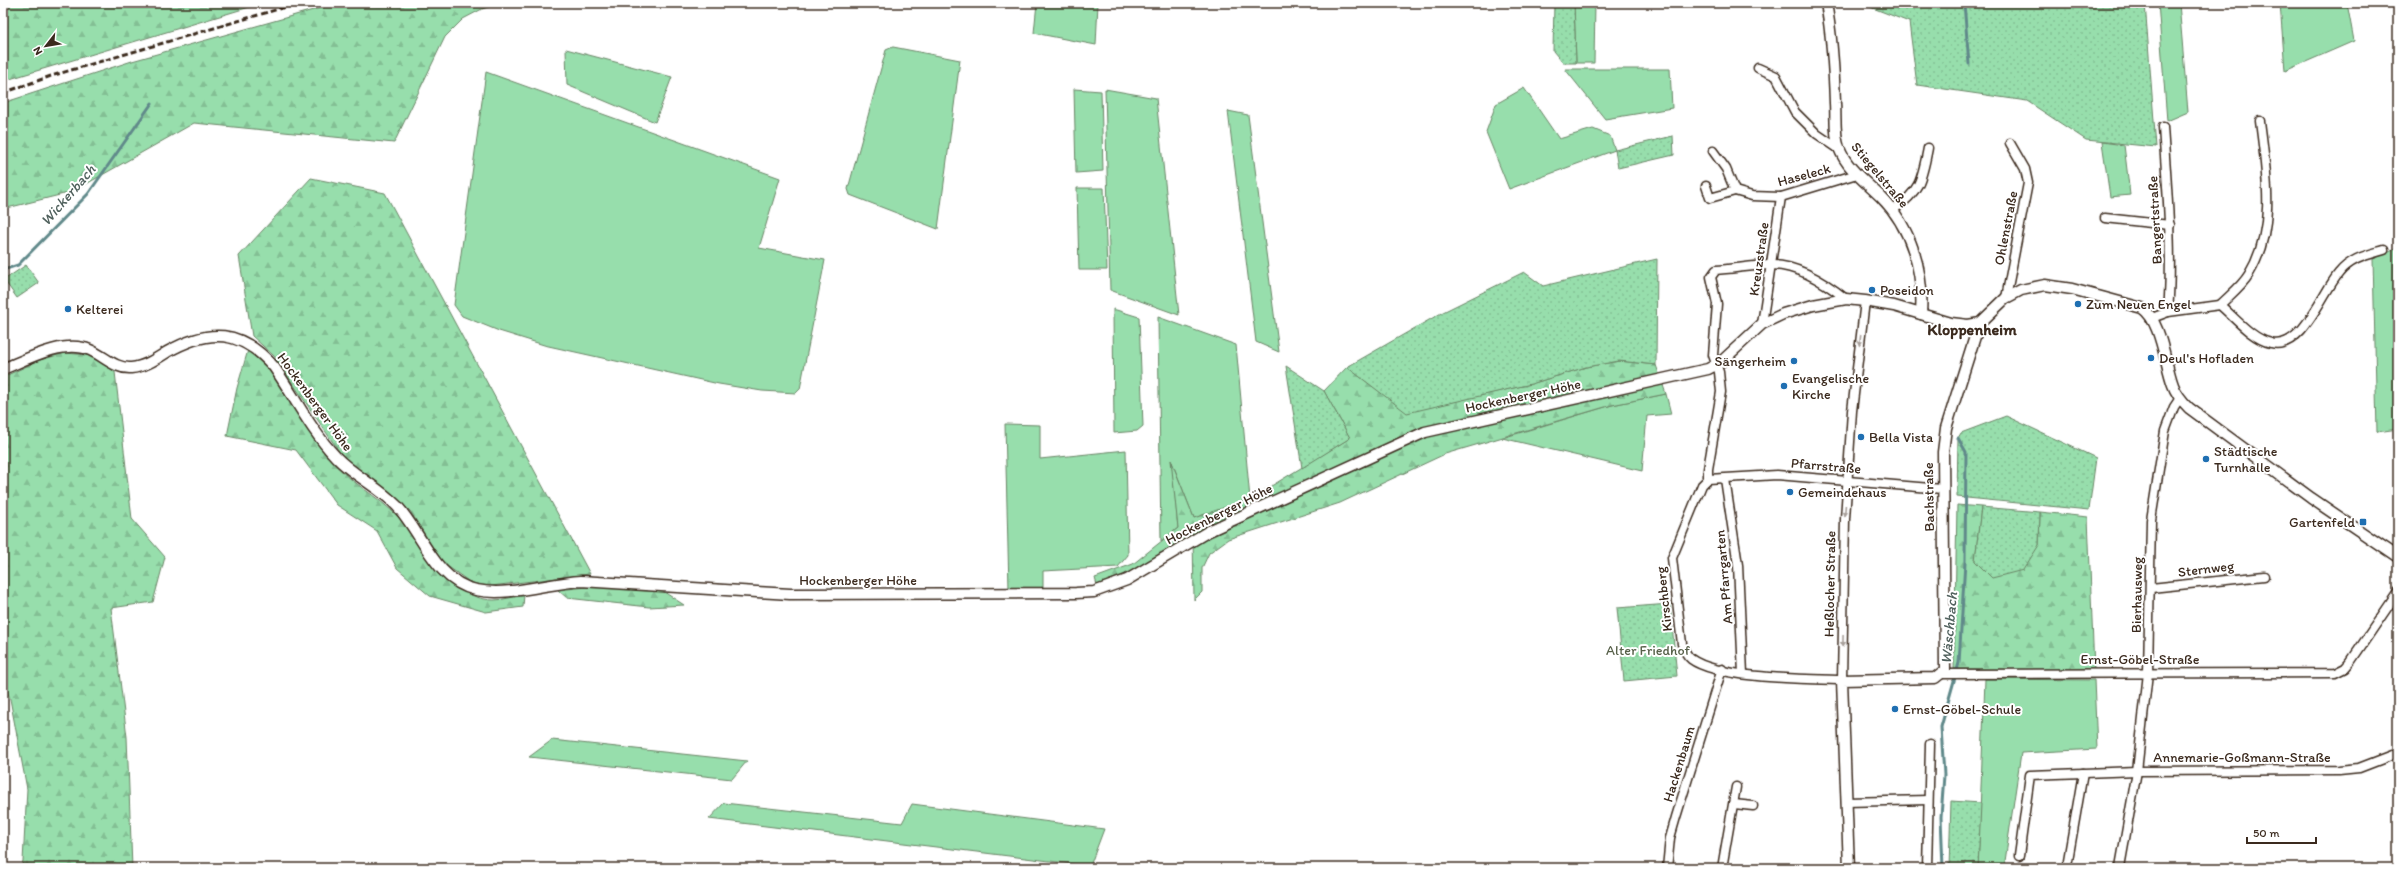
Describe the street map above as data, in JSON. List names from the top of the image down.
{
  "streets": {
    "street": [
      "Haseleck",
      "Stiegelstraße",
      "Bangertstraße",
      "Ohlenstraße",
      "Kreuzstraße",
      "Hockenberger Höhe",
      "Pfarrstraße",
      "Bachstraße",
      "Sternweg",
      "Am Pfarrgarten",
      "Heßlocher Straße",
      "Bierhausweg",
      "Kirschberg",
      "Ernst-Göbel-Straße",
      "Annemarie-Goßmann-Straße",
      "Hackenbaum"
    ]
  },
  "crossings": [
    ["Haseleck", "Stiegelstraße"],
    ["Haseleck", "Kreuzstraße"],
    ["Kreuzstraße", "Kirschberg"],
    ["Hockenberger Höhe", "Kirschberg"],
    ["Pfarrstraße", "Bachstraße"],
    ["Pfarrstraße", "Am Pfarrgarten"],
    ["Pfarrstraße", "Heßlocher Straße"],
    ["Pfarrstraße", "Kirschberg"],
    ["Bachstraße", "Ernst-Göbel-Straße"],
    ["Sternweg", "Bierhausweg"],
    ["Am Pfarrgarten", "Kirschberg"],
    ["Heßlocher Straße", "Kirschberg"],
    ["Heßlocher Straße", "Ernst-Göbel-Straße"],
    ["Bierhausweg", "Ernst-Göbel-Straße"],
    ["Bierhausweg", "Annemarie-Goßmann-Straße"],
    ["Kirschberg", "Ernst-Göbel-Straße"],
    ["Kirschberg", "Hackenbaum"]
  ],
  "one_way": ["Heßlocher Straße"],
  "districts": ["Kloppenheim"],
  "water": ["Wickerbach", "Wäschbach"],
  "parks": ["Alter Friedhof"],
  "places": {
    "other": [
      "Poseidon",
      "Zum Neuen Engel",
      "Kelterei",
      "Deul's Hofladen",
      "Sängerheim",
      "Evangelische Kirche",
      "Bella Vista",
      "Städtische Turnhalle",
      "Gemeindehaus",
      "Ernst-Göbel-Schule"
    ],
    "transit": ["Gartenfeld"]
  },
  "scale_bar": "50 m",
  "north": "bottom left"
}
